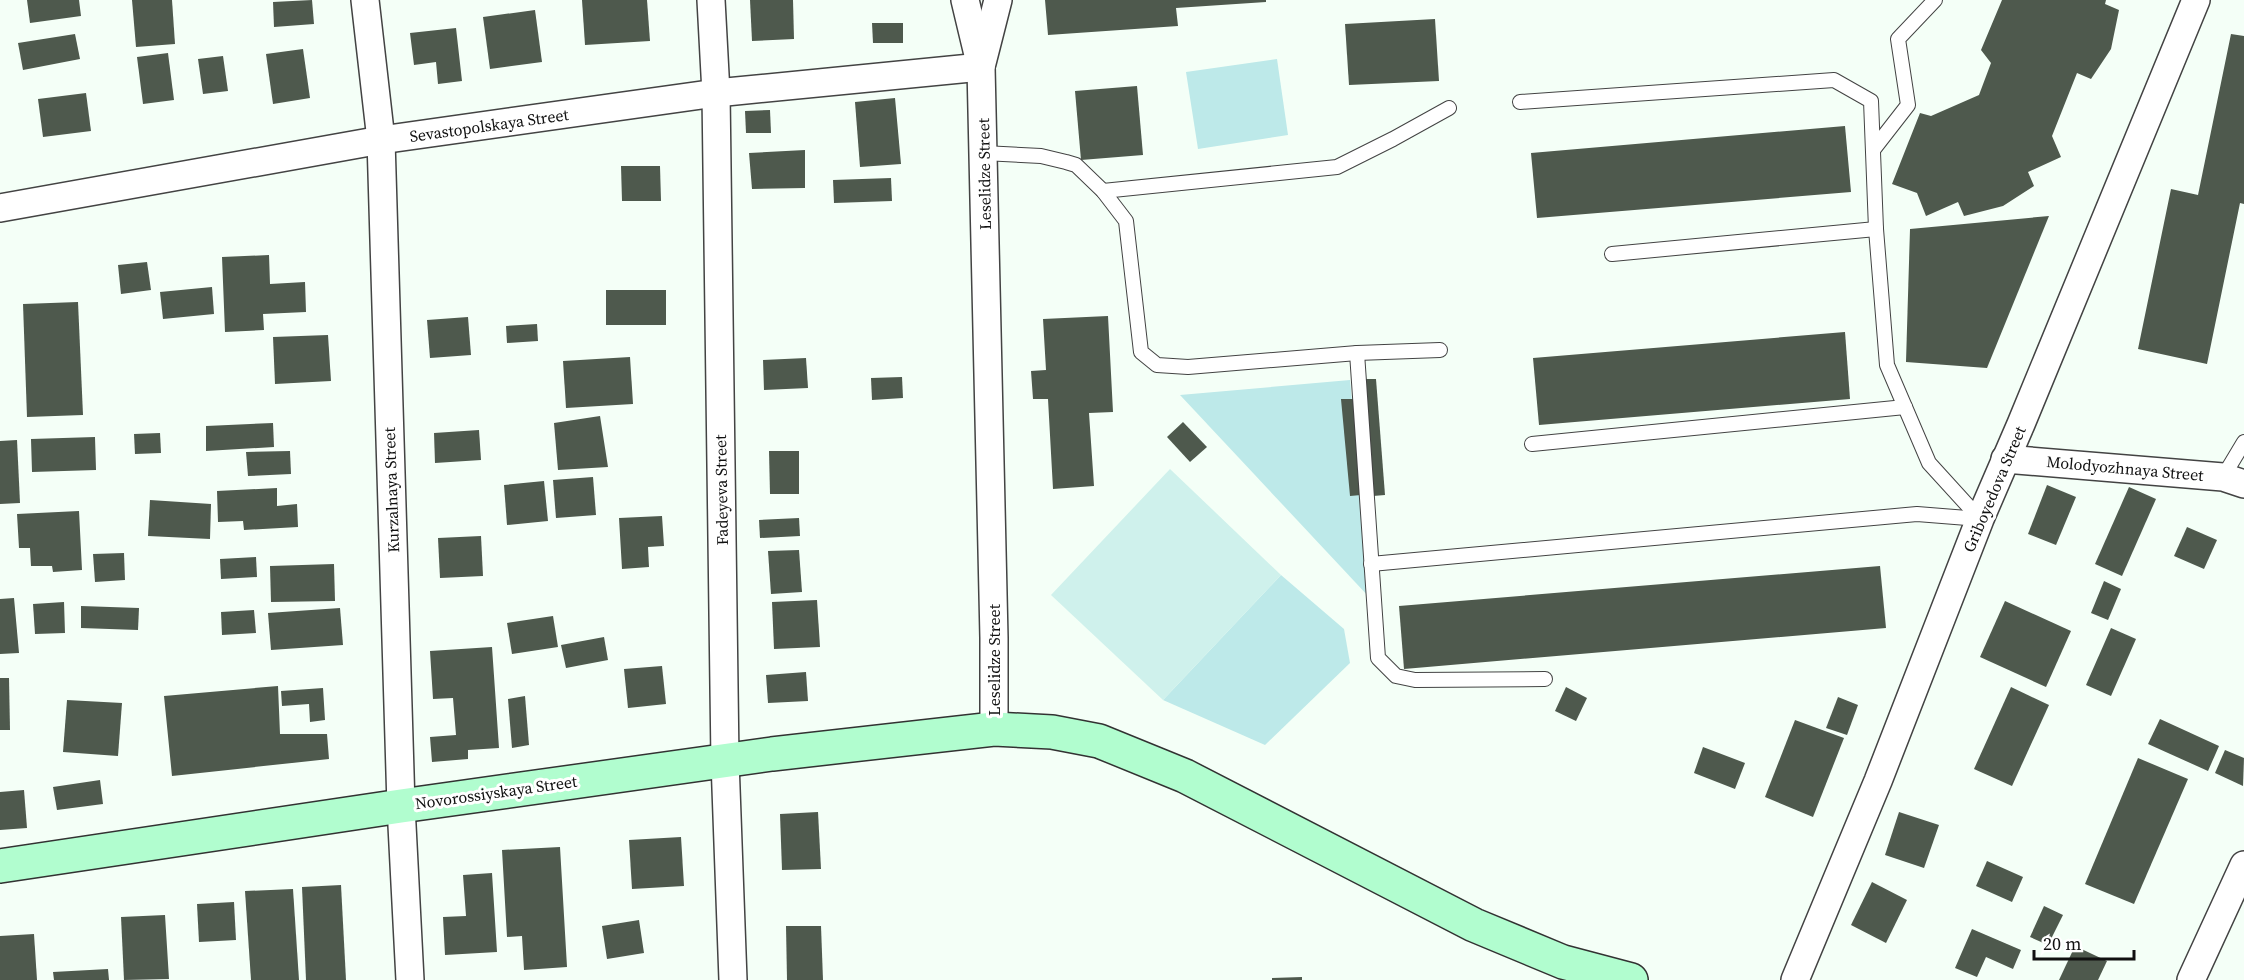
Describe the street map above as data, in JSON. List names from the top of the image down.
{
  "streets": {
    "street": [
      "Sevastopolskaya Street",
      "Leselidze Street",
      "Molodyozhnaya Street",
      "Griboyedova Street",
      "Kurzalnaya Street",
      "Fadeyeva Street",
      "Novorossiyskaya Street"
    ]
  },
  "crossings": [
    ["Sevastopolskaya Street", "Leselidze Street"],
    ["Sevastopolskaya Street", "Kurzalnaya Street"],
    ["Sevastopolskaya Street", "Fadeyeva Street"],
    ["Leselidze Street", "Novorossiyskaya Street"],
    ["Molodyozhnaya Street", "Griboyedova Street"],
    ["Kurzalnaya Street", "Novorossiyskaya Street"],
    ["Fadeyeva Street", "Novorossiyskaya Street"]
  ],
  "scale_bar": "20 m"
}
